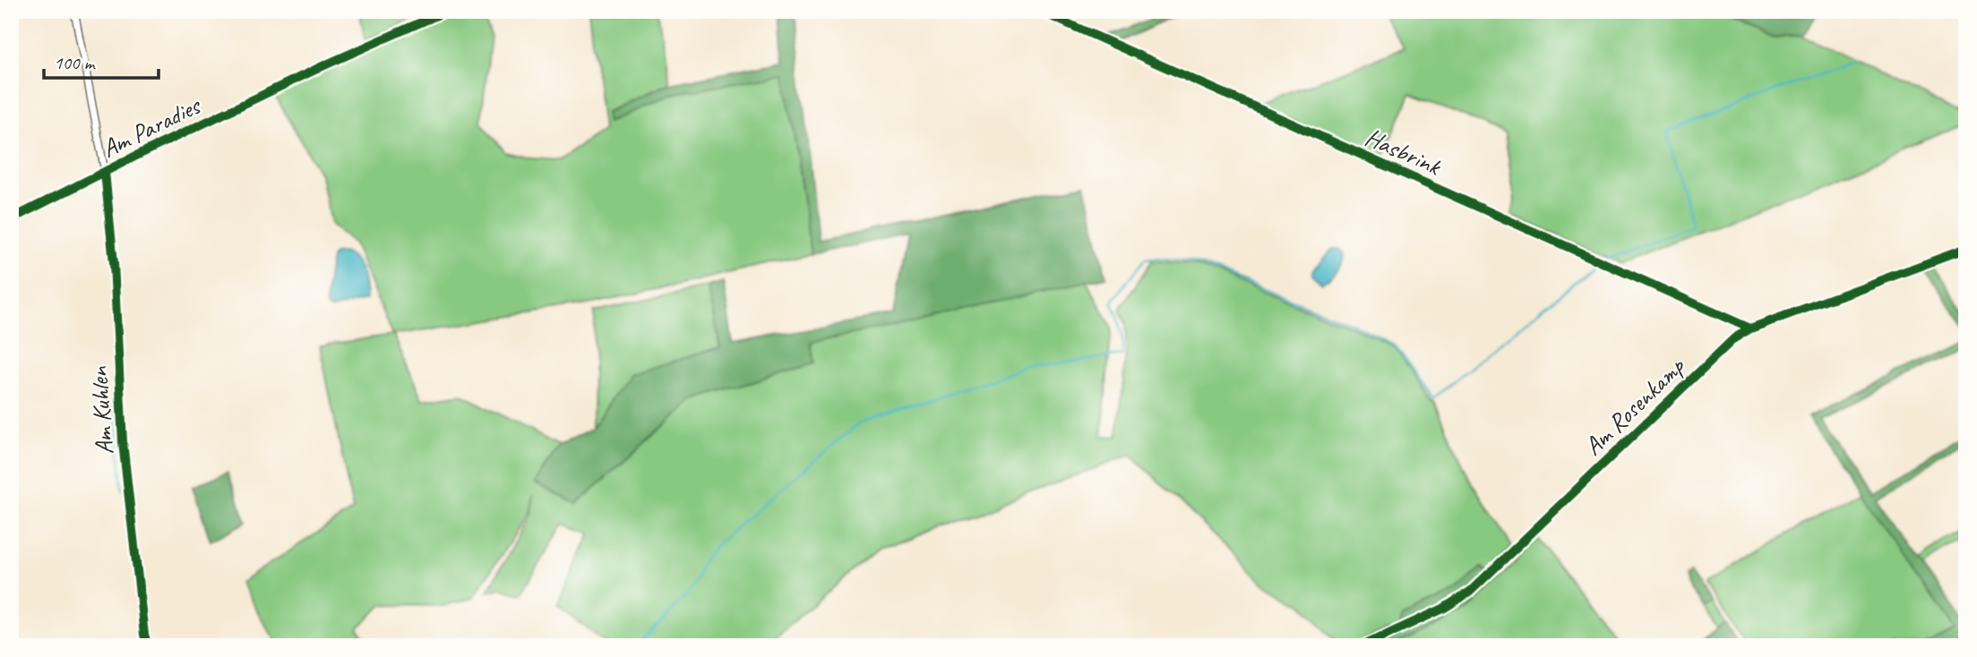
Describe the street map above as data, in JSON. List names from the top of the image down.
{
  "streets": {
    "street": [
      "Am Paradies",
      "Hasbrink",
      "Am Rosenkamp",
      "Am Kuhlen"
    ]
  },
  "crossings": [
    ["Am Paradies", "Am Kuhlen"],
    ["Hasbrink", "Am Rosenkamp"]
  ],
  "scale_bar": "100 m"
}
